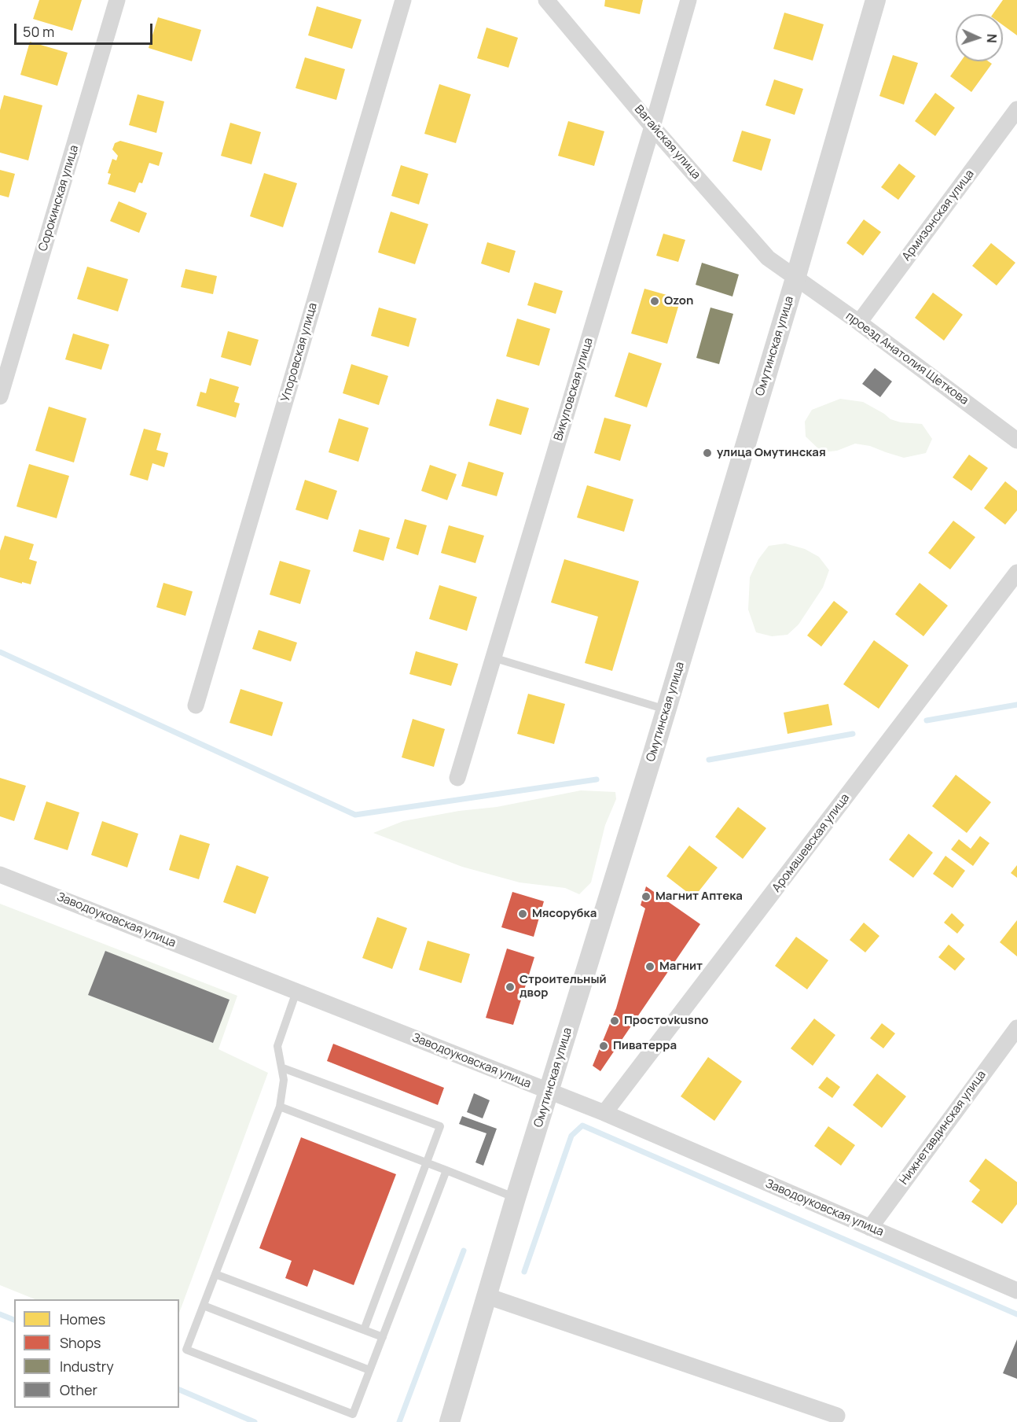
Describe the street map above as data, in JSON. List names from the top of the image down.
{
  "streets": {
    "street": [
      "Вагайская улица",
      "Сорокинская улица",
      "Армизонская улица",
      "Омутинская улица",
      "Упоровская улица",
      "проезд Анатолия Щеткова",
      "Викуловская улица",
      "Аромашевская улица",
      "Заводоуковская улица",
      "Нижнетавдинская улица"
    ]
  },
  "crossings": [
    ["Вагайская улица", "Омутинская улица"],
    ["Вагайская улица", "проезд Анатолия Щеткова"],
    ["Вагайская улица", "Викуловская улица"],
    ["Армизонская улица", "проезд Анатолия Щеткова"],
    ["Омутинская улица", "проезд Анатолия Щеткова"],
    ["Омутинская улица", "Заводоуковская улица"],
    ["Аромашевская улица", "Заводоуковская улица"],
    ["Заводоуковская улица", "Нижнетавдинская улица"]
  ],
  "places": [
    "Ozon",
    "улица Омутинская",
    "Магнит Аптека",
    "Мясорубка",
    "Магнит",
    "Строительный двор",
    "Простоvkusno",
    "Пиватерра"
  ],
  "legend": [
    "Homes",
    "Shops",
    "Industry",
    "Other"
  ],
  "scale_bar": "50 m",
  "north": "right"
}
